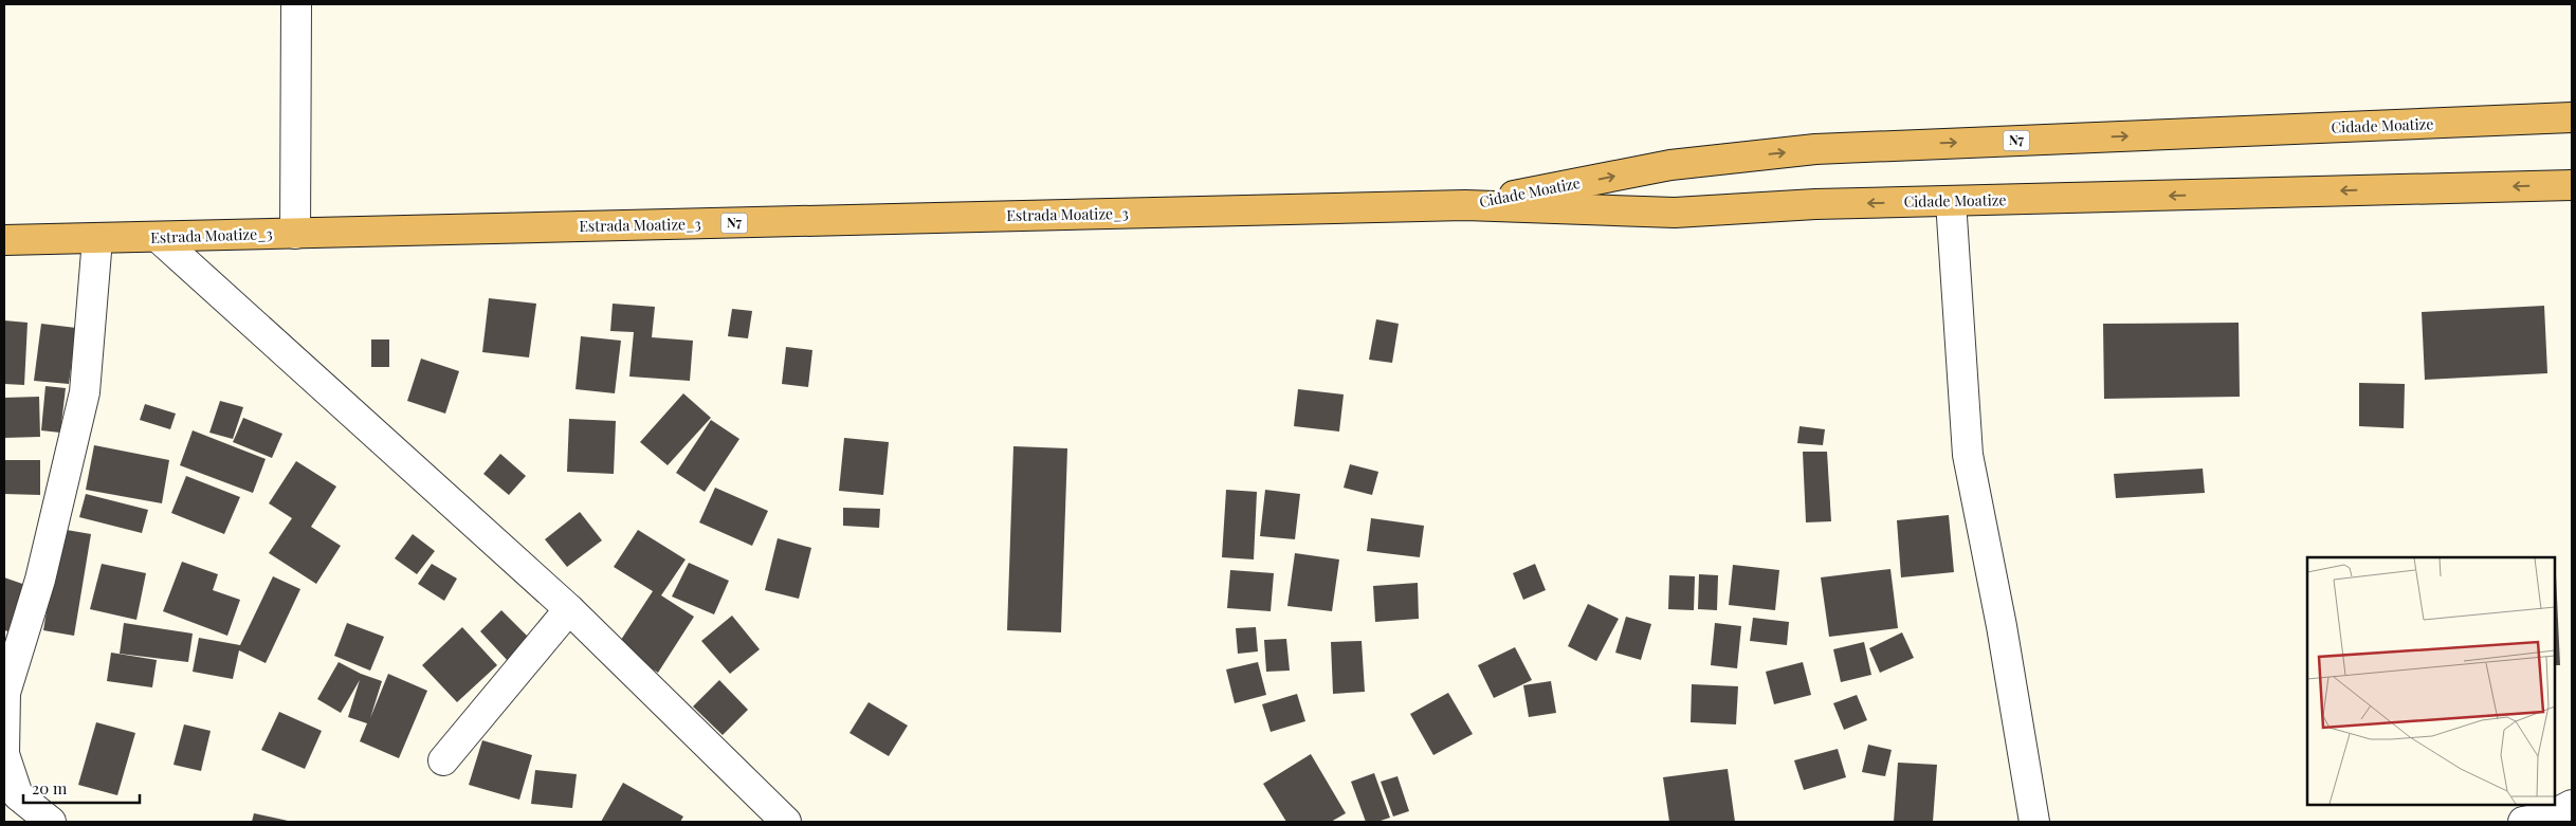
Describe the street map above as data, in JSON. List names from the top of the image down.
{
  "streets": {
    "highway": ["Cidade Moatize", "N7", "Estrada Moatize_3"]
  },
  "crossings": [
    ["Cidade Moatize", "Estrada Moatize_3"]
  ],
  "scale_bar": "20 m"
}
